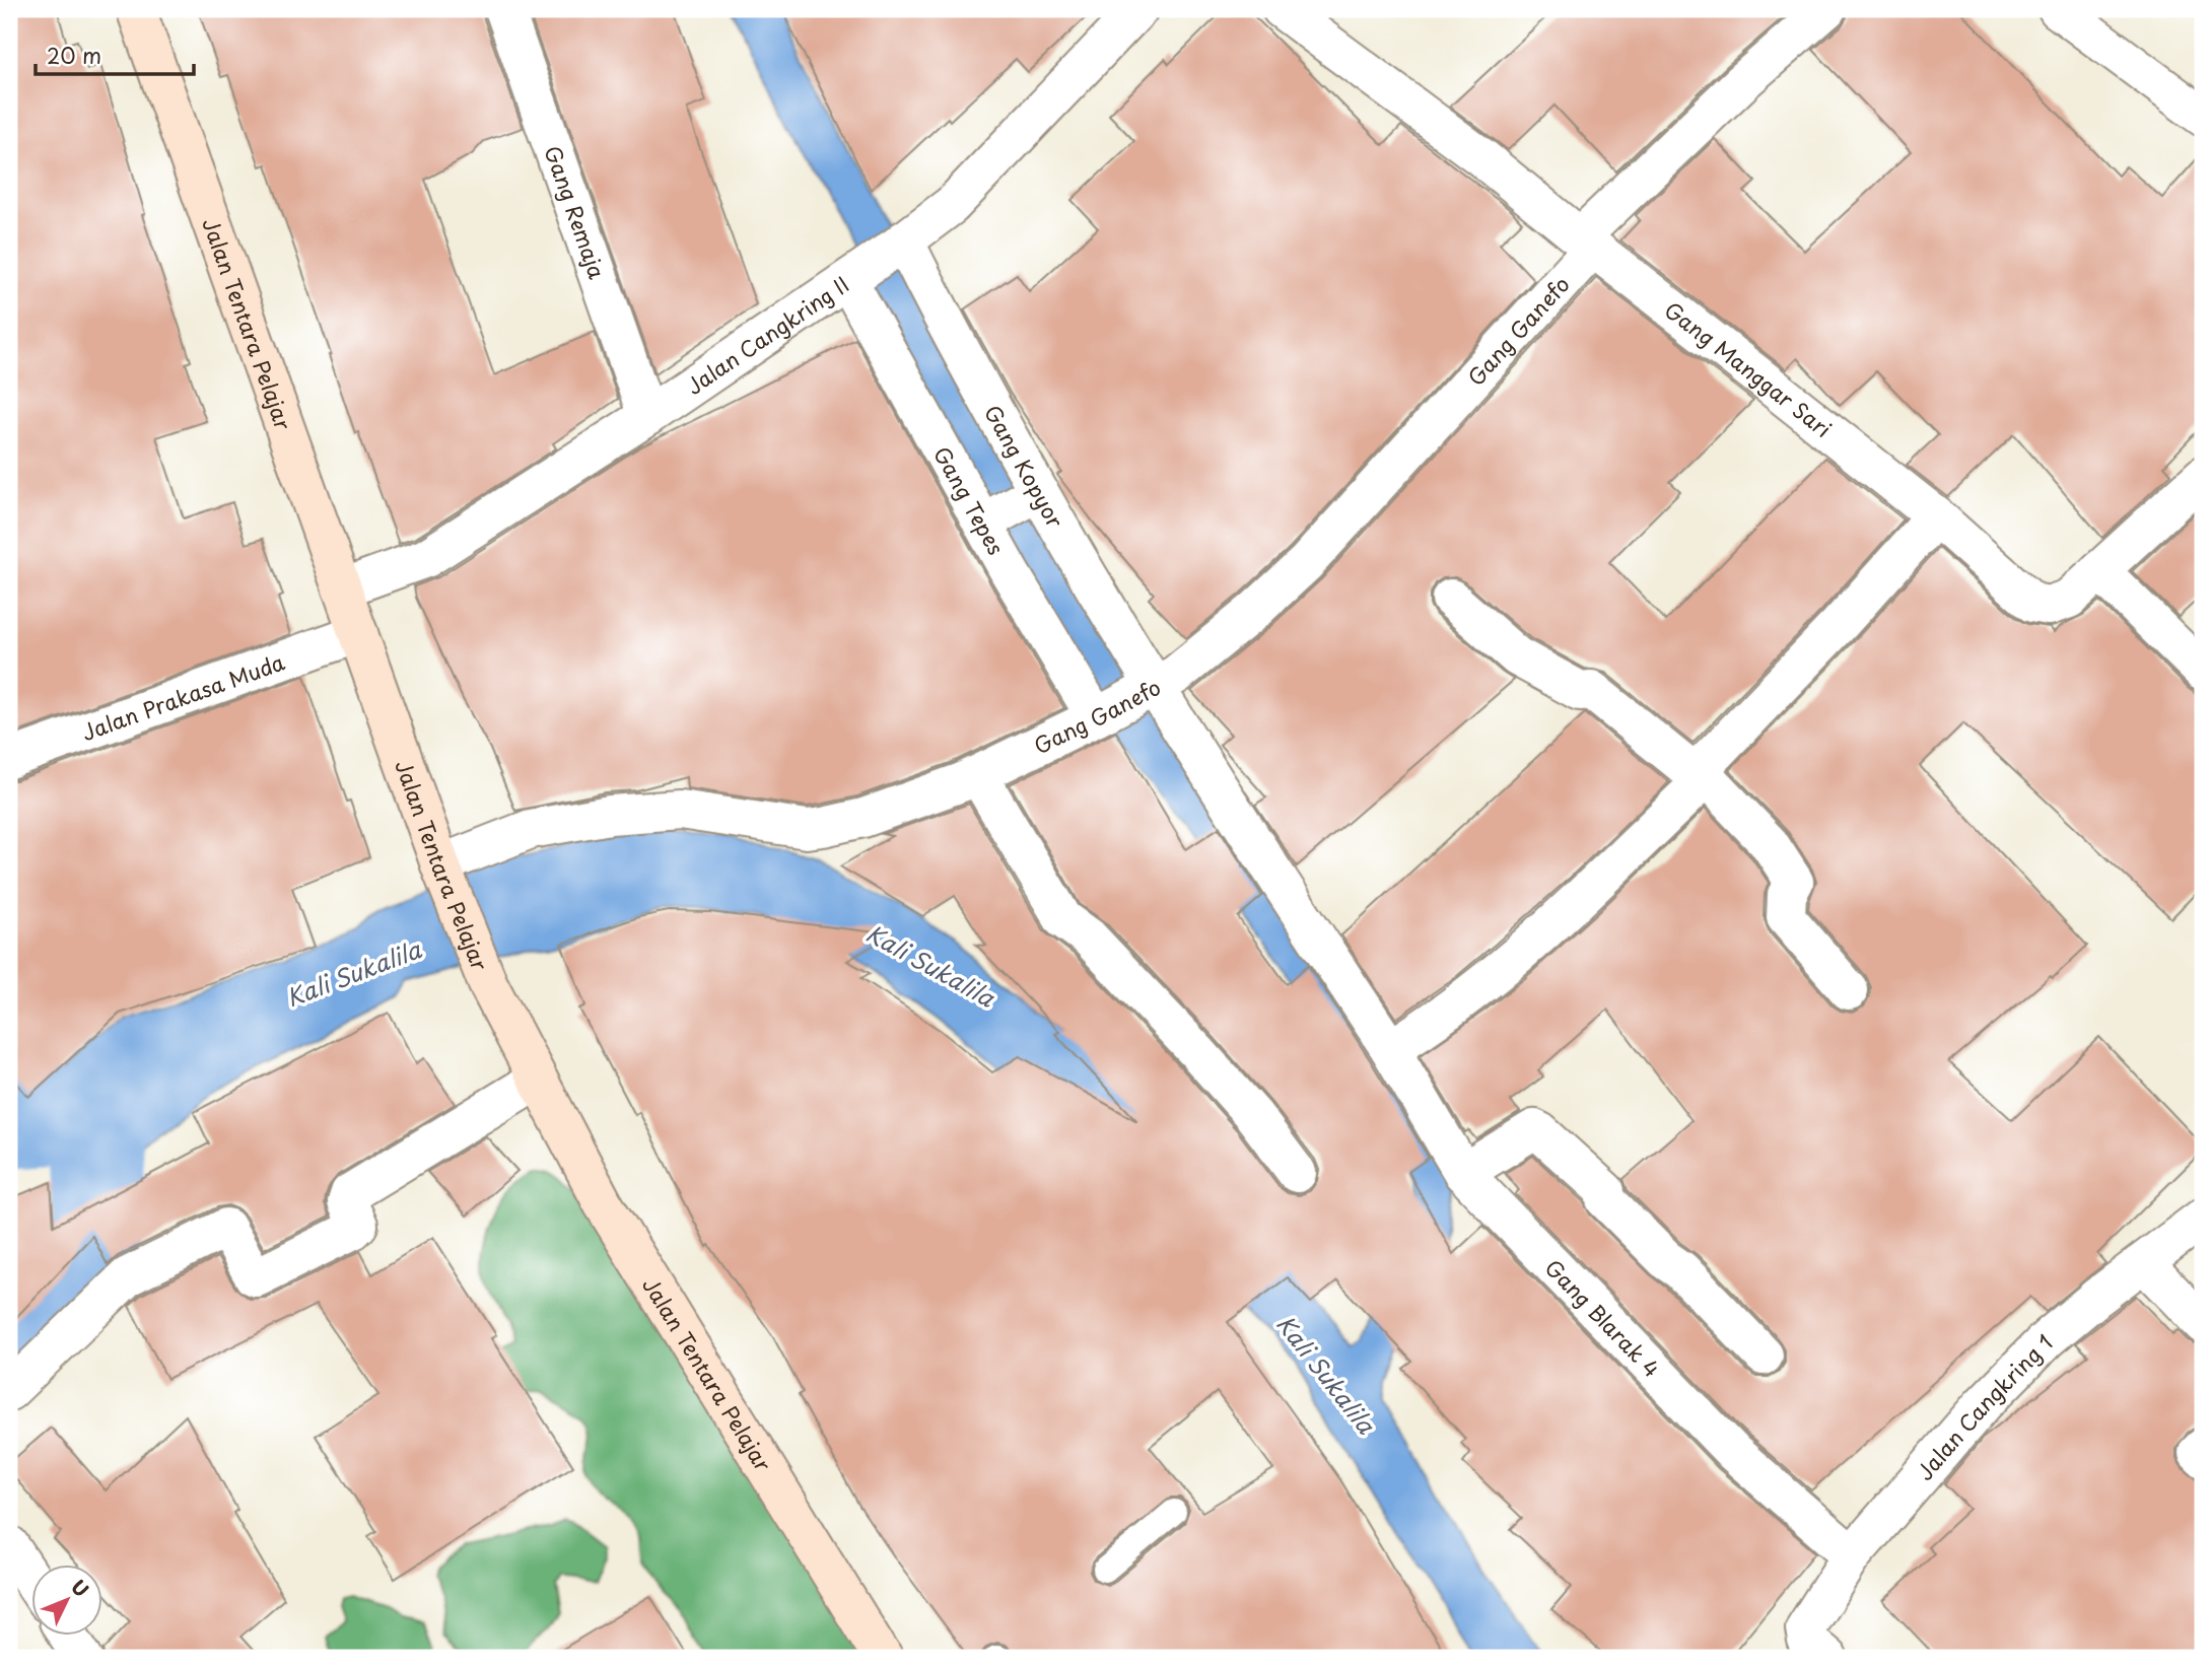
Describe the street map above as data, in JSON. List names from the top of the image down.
{
  "streets": {
    "main road": ["Jalan Tentara Pelajar"],
    "street": [
      "Gang Remaja",
      "Gang Ganefo",
      "Jalan Cangkring II",
      "Gang Manggar Sari",
      "Gang Kopyor",
      "Gang Tepes",
      "Jalan Prakasa Muda",
      "Gang Blarak 4",
      "Jalan Cangkring 1"
    ]
  },
  "crossings": [
    ["Gang Remaja", "Jalan Cangkring II"],
    ["Jalan Tentara Pelajar", "Gang Ganefo"],
    ["Jalan Tentara Pelajar", "Jalan Cangkring II"],
    ["Jalan Tentara Pelajar", "Jalan Prakasa Muda"],
    ["Gang Ganefo", "Gang Manggar Sari"],
    ["Gang Ganefo", "Gang Kopyor"],
    ["Gang Ganefo", "Gang Tepes"],
    ["Jalan Cangkring II", "Gang Kopyor"],
    ["Jalan Cangkring II", "Gang Tepes"],
    ["Gang Kopyor", "Gang Blarak 4"],
    ["Gang Blarak 4", "Jalan Cangkring 1"]
  ],
  "water": ["Kali Sukalila"],
  "scale_bar": "20 m",
  "north": "top right"
}
